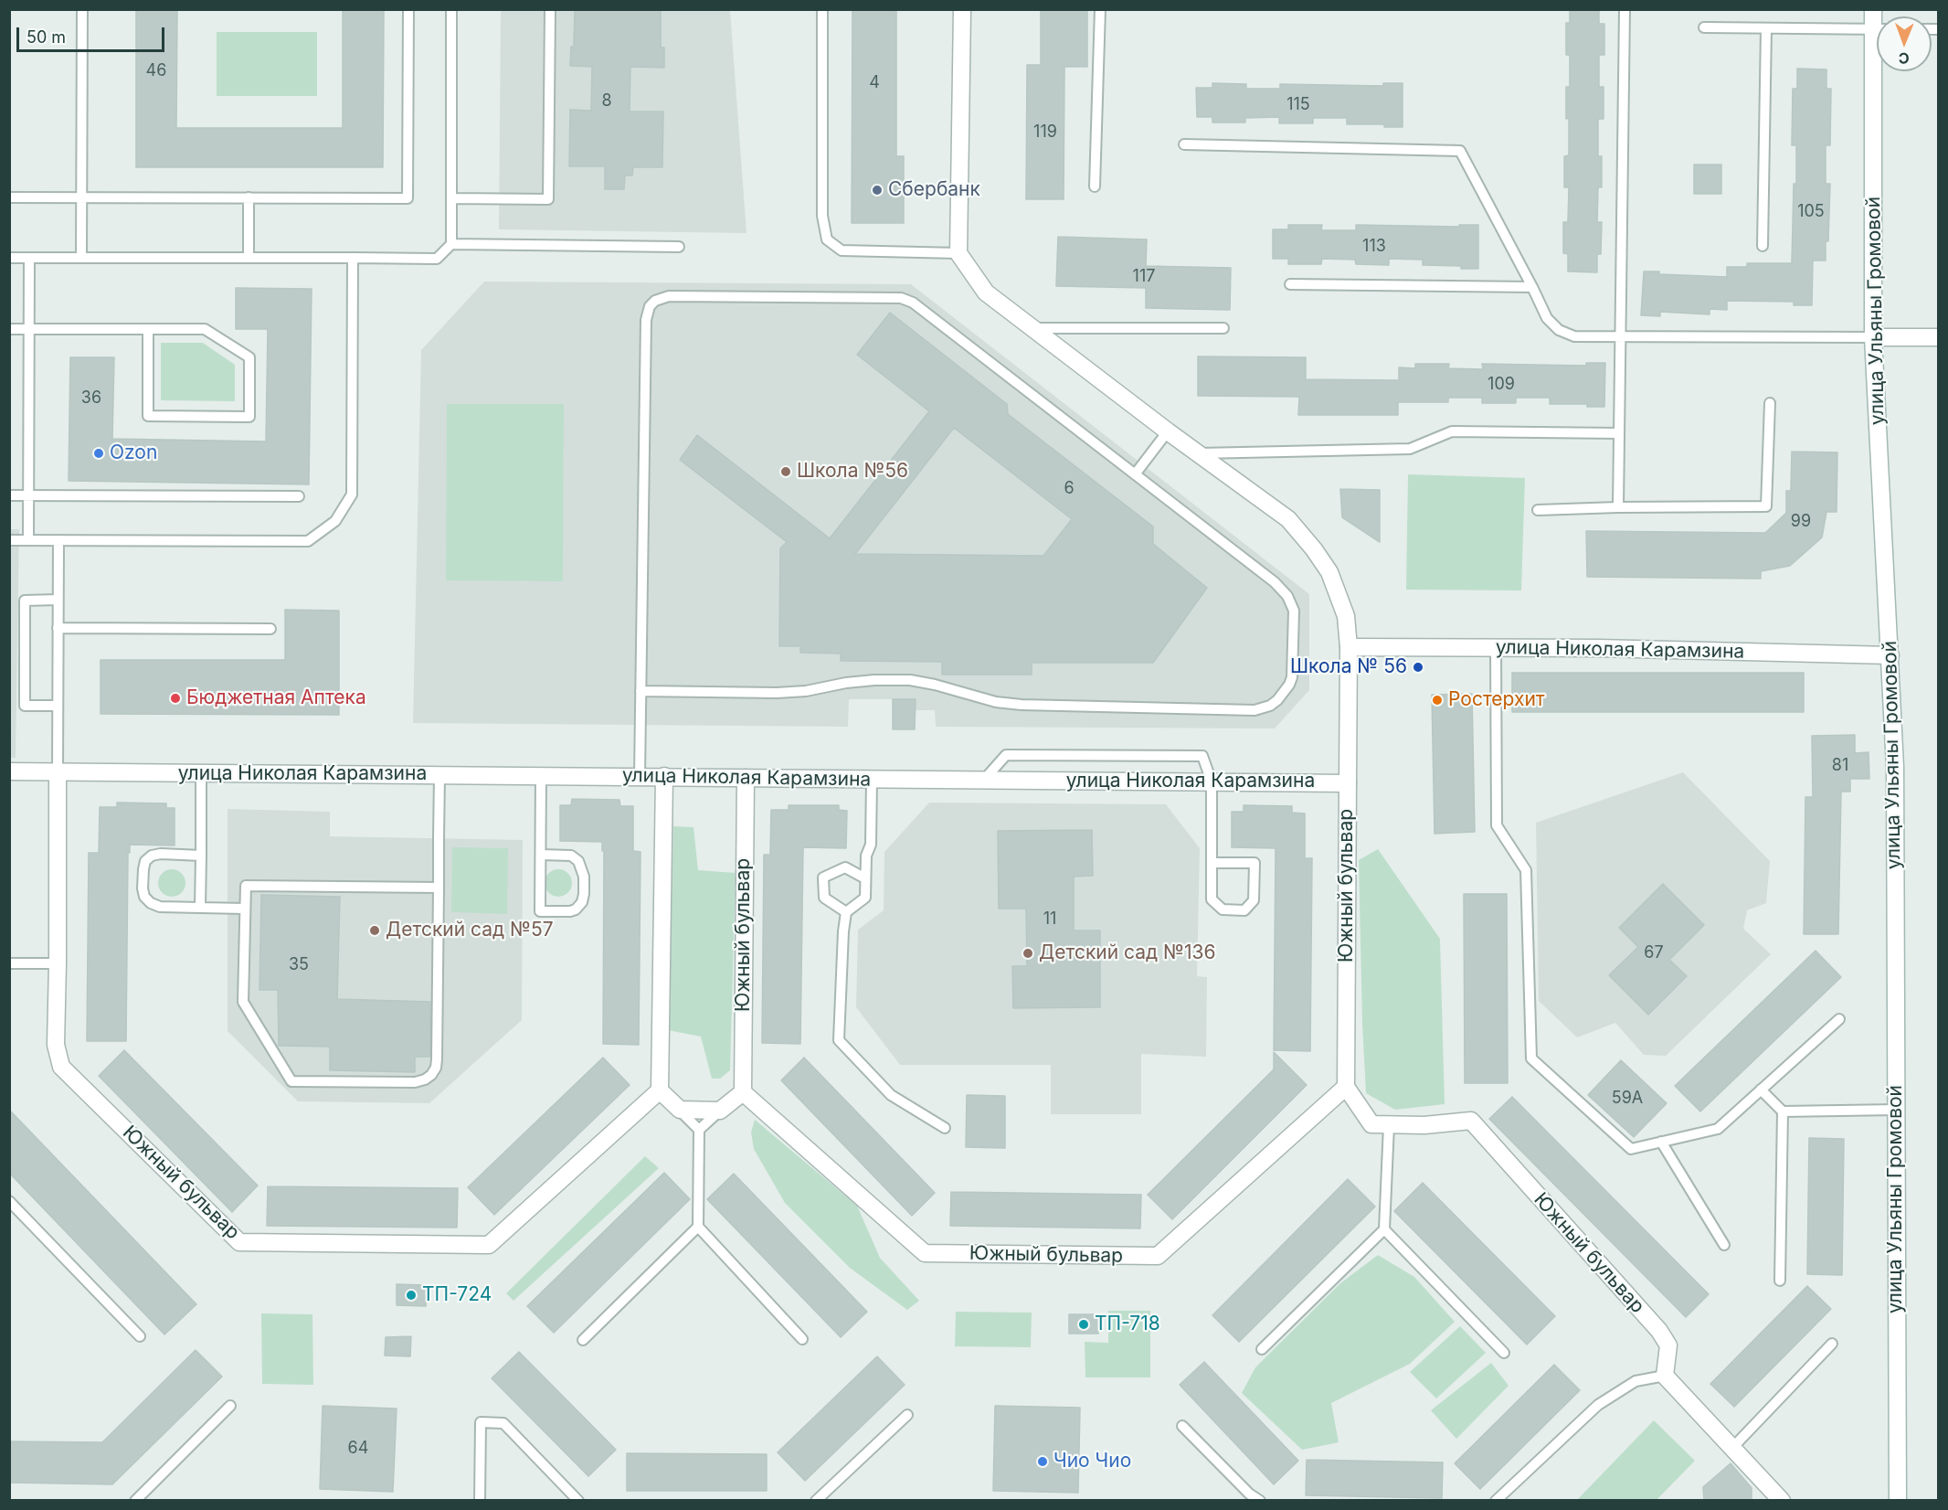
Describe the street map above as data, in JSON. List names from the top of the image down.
{
  "streets": {
    "street": ["улица Ульяны Громовой", "улица Николая Карамзина", "Южный бульвар"]
  },
  "crossings": [
    ["улица Ульяны Громовой", "улица Николая Карамзина"],
    ["улица Николая Карамзина", "Южный бульвар"]
  ],
  "places": [
    "Сбербанк",
    "Ozon",
    "Школа №56",
    "Школа № 56",
    "Бюджетная Аптека",
    "Ростерхит",
    "Детский сад №57",
    "Детский сад №136",
    "ТП-724",
    "ТП-718",
    "Чио Чио"
  ],
  "house_numbers": [
    "46",
    "4",
    "8",
    "115",
    "119",
    "105",
    "113",
    "117",
    "109",
    "36",
    "6",
    "99",
    "81",
    "11",
    "67",
    "35",
    "59А",
    "64"
  ],
  "scale_bar": "50 m",
  "north": "bottom"
}
